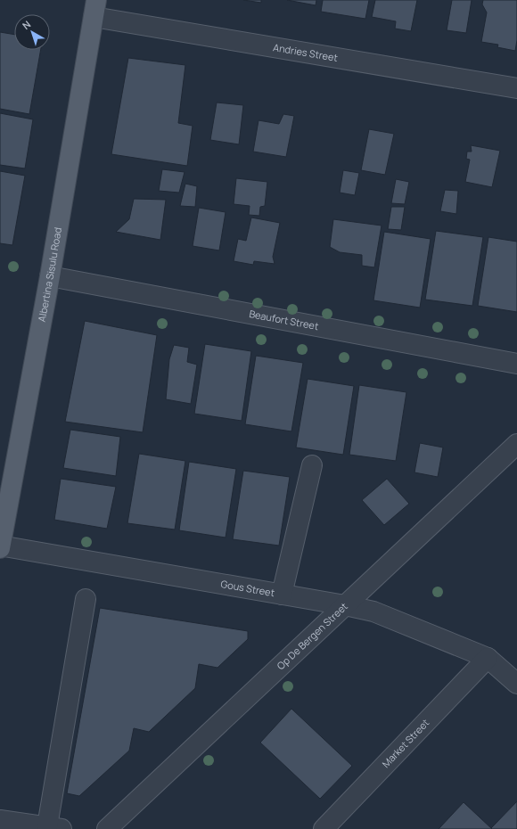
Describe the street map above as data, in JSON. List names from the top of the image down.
{
  "streets": {
    "main road": ["Albertina Sisulu Road"],
    "street": [
      "Andries Street",
      "Beaufort Street",
      "Gous Street",
      "Op De Bergen Street",
      "Market Street"
    ]
  },
  "crossings": [
    ["Andries Street", "Albertina Sisulu Road"],
    ["Albertina Sisulu Road", "Beaufort Street"],
    ["Albertina Sisulu Road", "Gous Street"],
    ["Gous Street", "Op De Bergen Street"],
    ["Gous Street", "Market Street"]
  ],
  "north": "top left"
}
